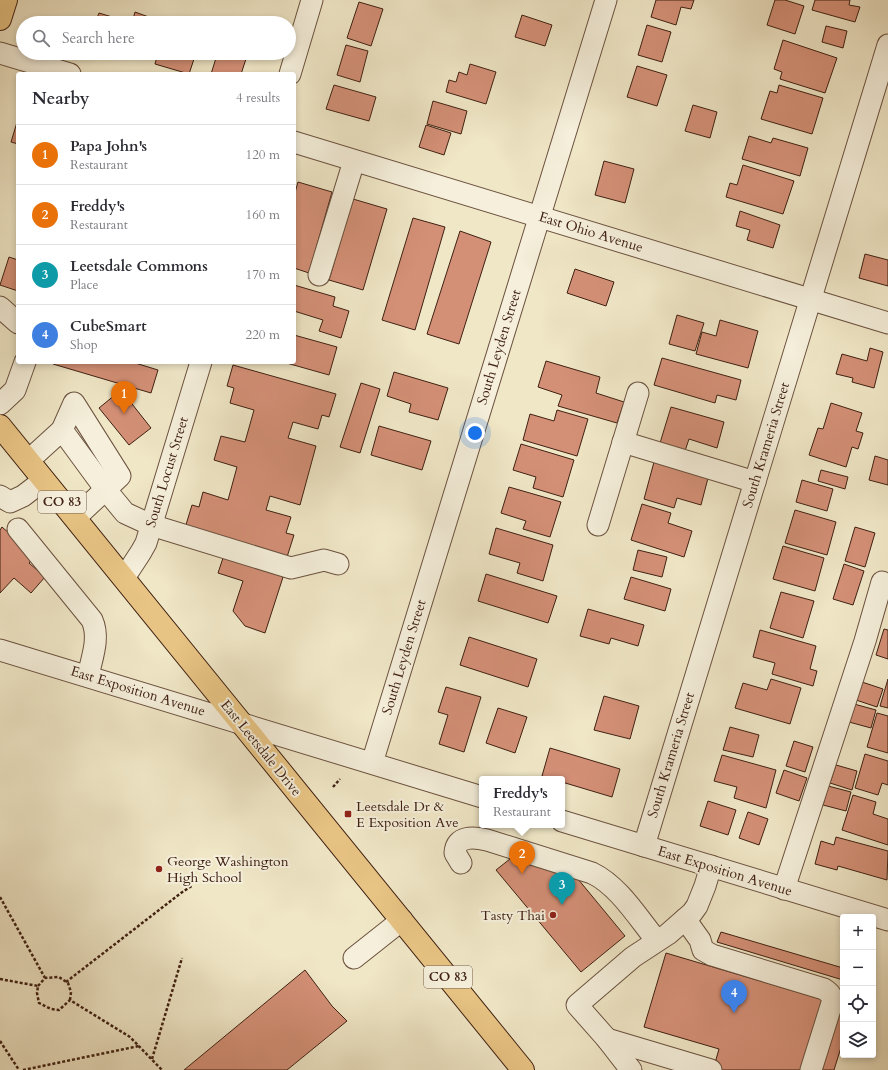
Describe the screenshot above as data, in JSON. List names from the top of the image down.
{
  "streets": {
    "main road": ["CO 83", "East Leetsdale Drive"],
    "street": [
      "East Ohio Avenue",
      "South Leyden Street",
      "South Krameria Street",
      "South Locust Street",
      "East Exposition Avenue"
    ]
  },
  "crossings": [
    ["East Ohio Avenue", "South Leyden Street"],
    ["East Ohio Avenue", "South Krameria Street"],
    ["South Leyden Street", "East Exposition Avenue"],
    ["South Krameria Street", "East Exposition Avenue"],
    ["South Locust Street", "East Leetsdale Drive"],
    ["East Exposition Avenue", "East Leetsdale Drive"]
  ],
  "places": {
    "transit": ["Leetsdale Dr & E Exposition Ave"],
    "other": ["George Washington High School", "Tasty Thai"]
  },
  "page": {
    "search": "Search here",
    "heading": ["Nearby", "4 results"],
    "list": [
      {
        "mark": "1",
        "name": "Papa John's",
        "note": "Restaurant",
        "value": "120 m"
      },
      {
        "mark": "2",
        "name": "Freddy's",
        "note": "Restaurant",
        "value": "160 m"
      },
      {
        "mark": "3",
        "name": "Leetsdale Commons",
        "note": "Place",
        "value": "170 m"
      },
      {
        "mark": "4",
        "name": "CubeSmart",
        "note": "Shop",
        "value": "220 m"
      }
    ],
    "pins": [
      "1",
      "2",
      "3",
      "4"
    ],
    "popup": ["Freddy's", "Restaurant"],
    "map_buttons": ["+", "−"]
  }
}
